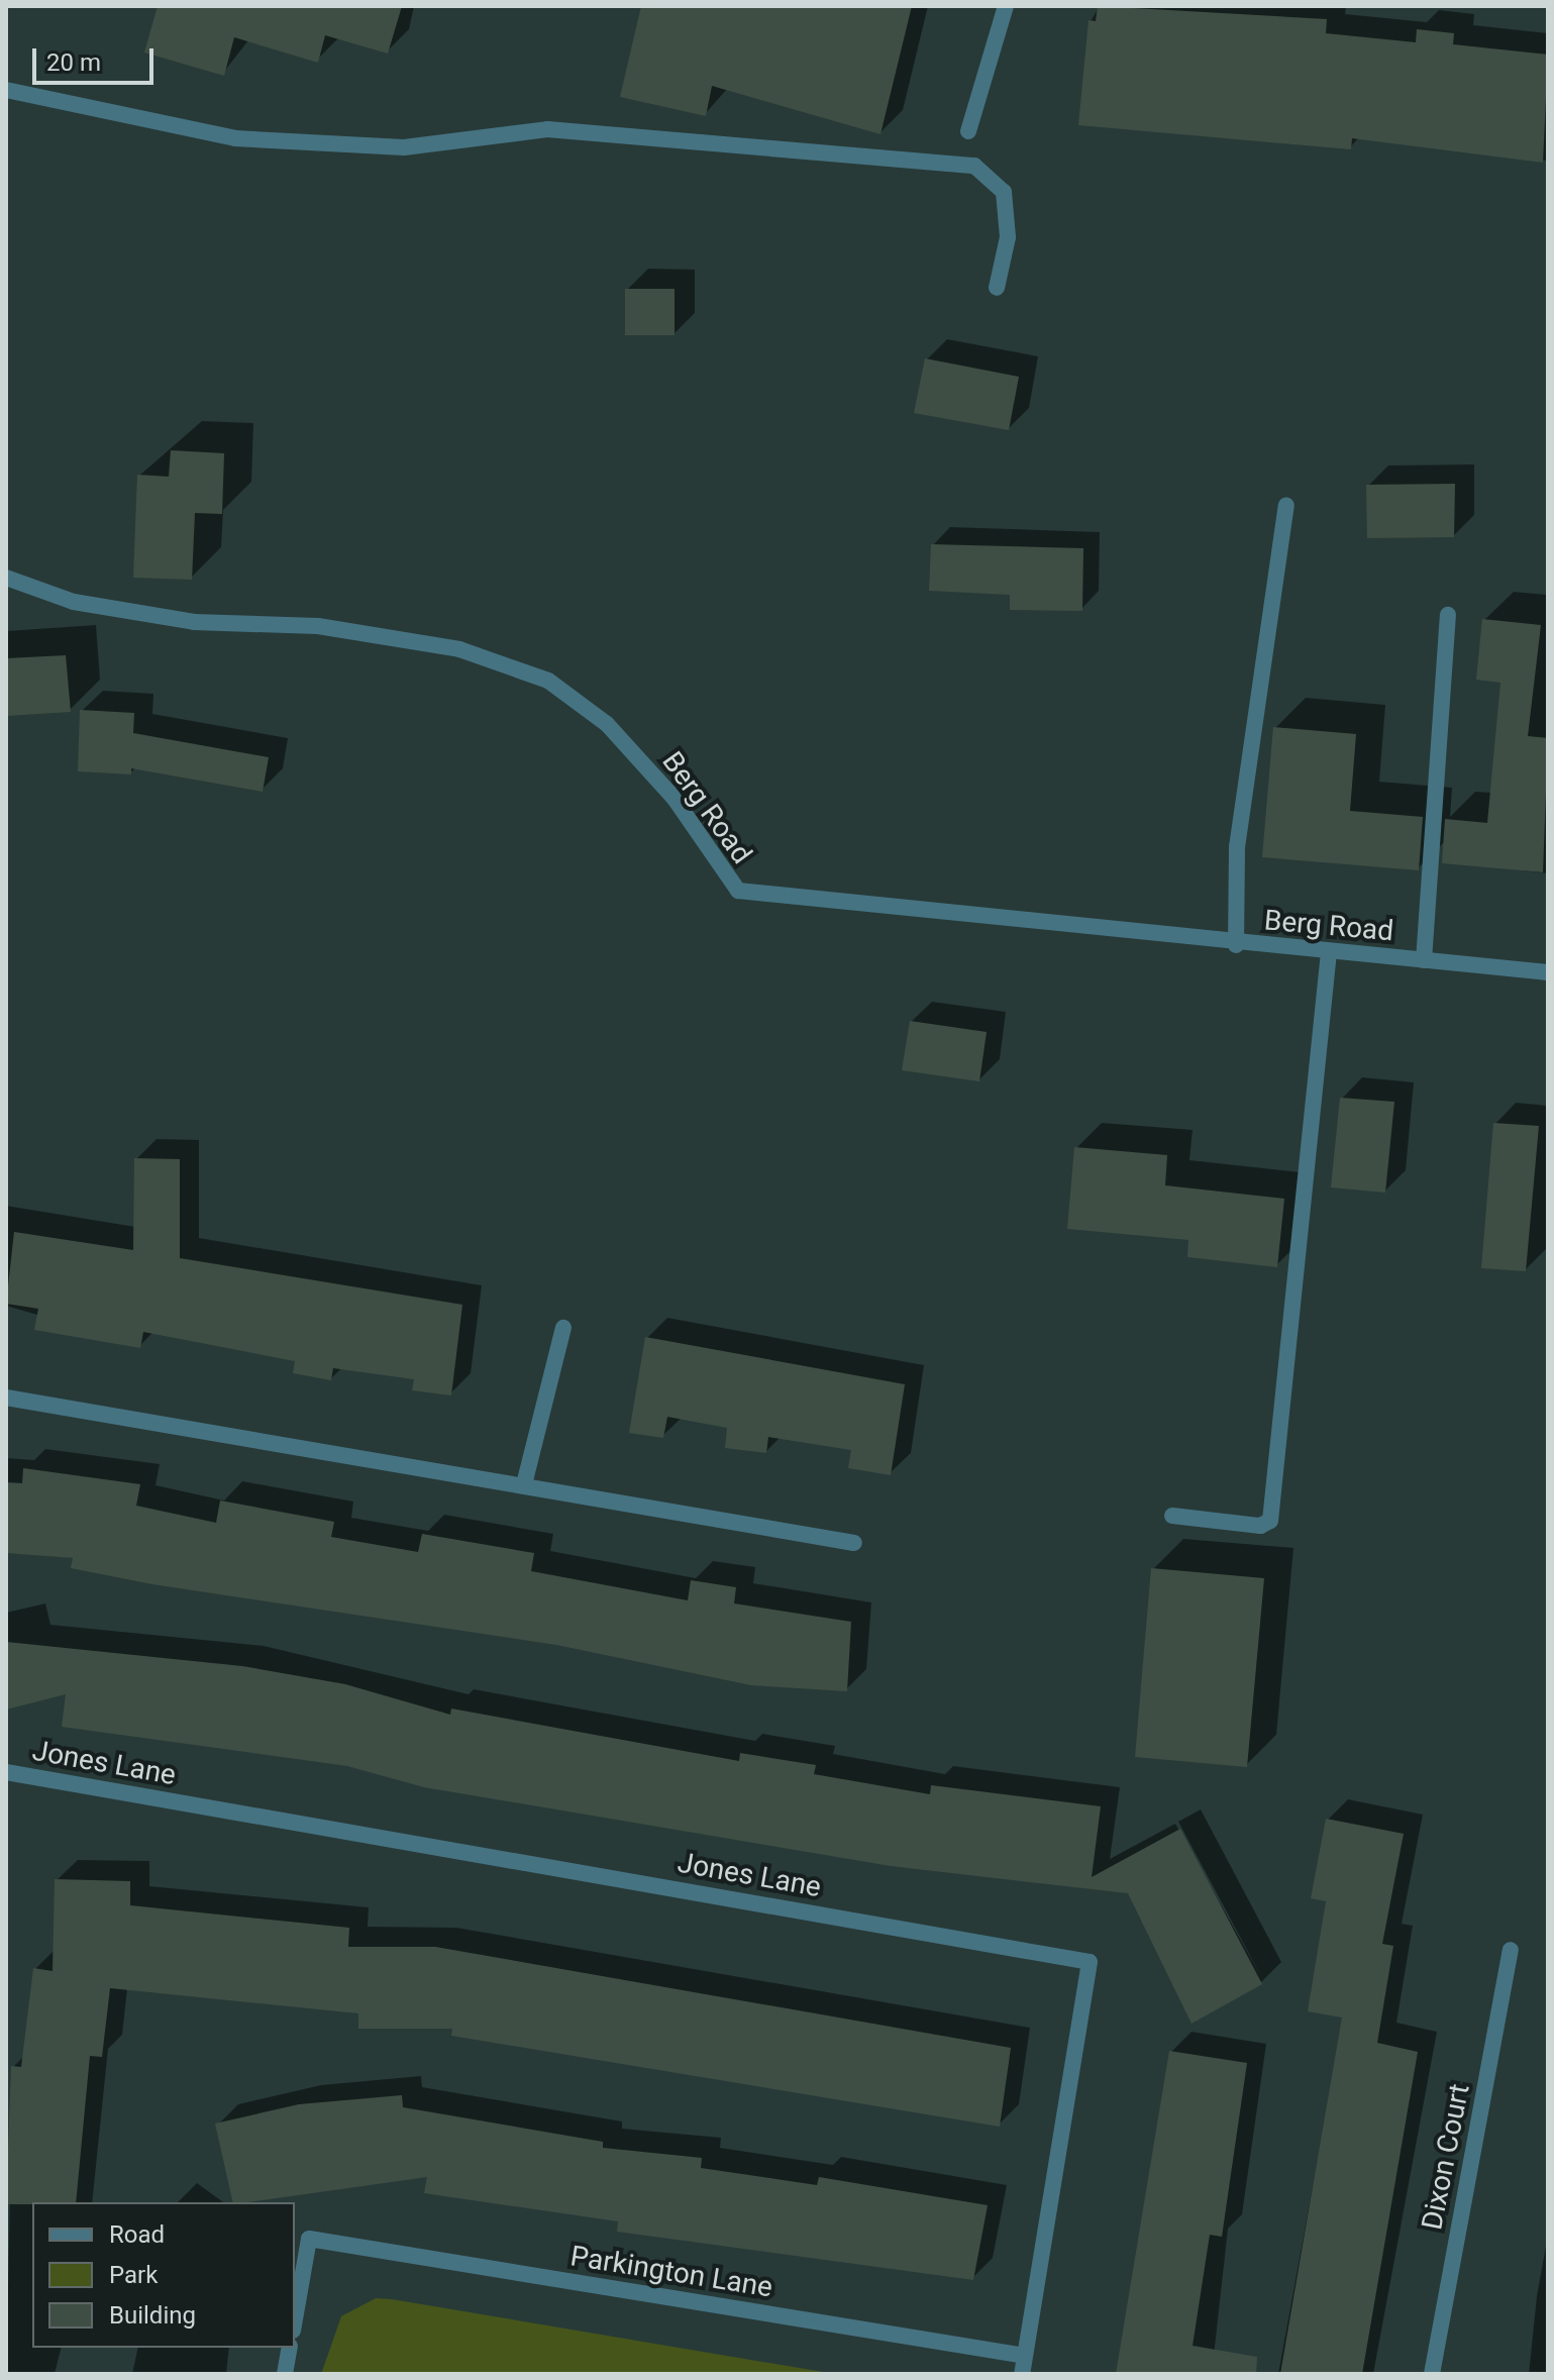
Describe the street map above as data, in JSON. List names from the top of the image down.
{
  "streets": {
    "street": [
      "Berg Road",
      "Jones Lane",
      "Dixon Court",
      "Parkington Lane"
    ]
  },
  "crossings": [
    ["Jones Lane", "Parkington Lane"]
  ],
  "legend": ["Road", "Park", "Building"],
  "scale_bar": "20 m"
}
